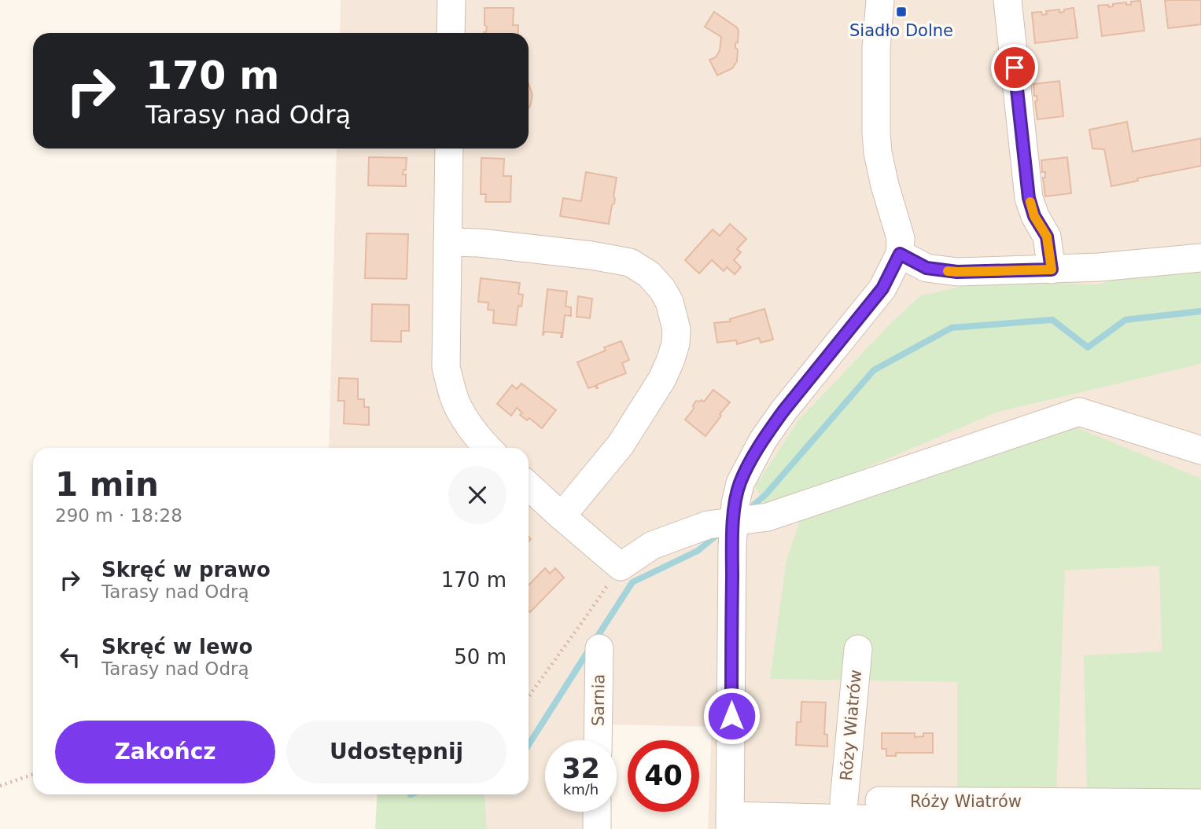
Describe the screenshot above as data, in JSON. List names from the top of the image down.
{
  "streets": {
    "street": ["Sarnia", "Rózy Wiatrów", "Róży Wiatrów"]
  },
  "crossings": [
    ["Rózy Wiatrów", "Róży Wiatrów"]
  ],
  "places": {
    "transit": ["Siadło Dolne"]
  },
  "page": {
    "turn": ["170 m", "Tarasy nad Odrą"],
    "heading": ["1 min", "290 m · 18:28"],
    "list": [
      {
        "name": "Skręć w prawo",
        "note": "Tarasy nad Odrą",
        "value": "170 m"
      },
      {
        "name": "Skręć w lewo",
        "note": "Tarasy nad Odrą",
        "value": "50 m"
      }
    ],
    "buttons": ["Zakończ", "Udostępnij"],
    "speed": "32 km/h",
    "limit": "40"
  }
}
